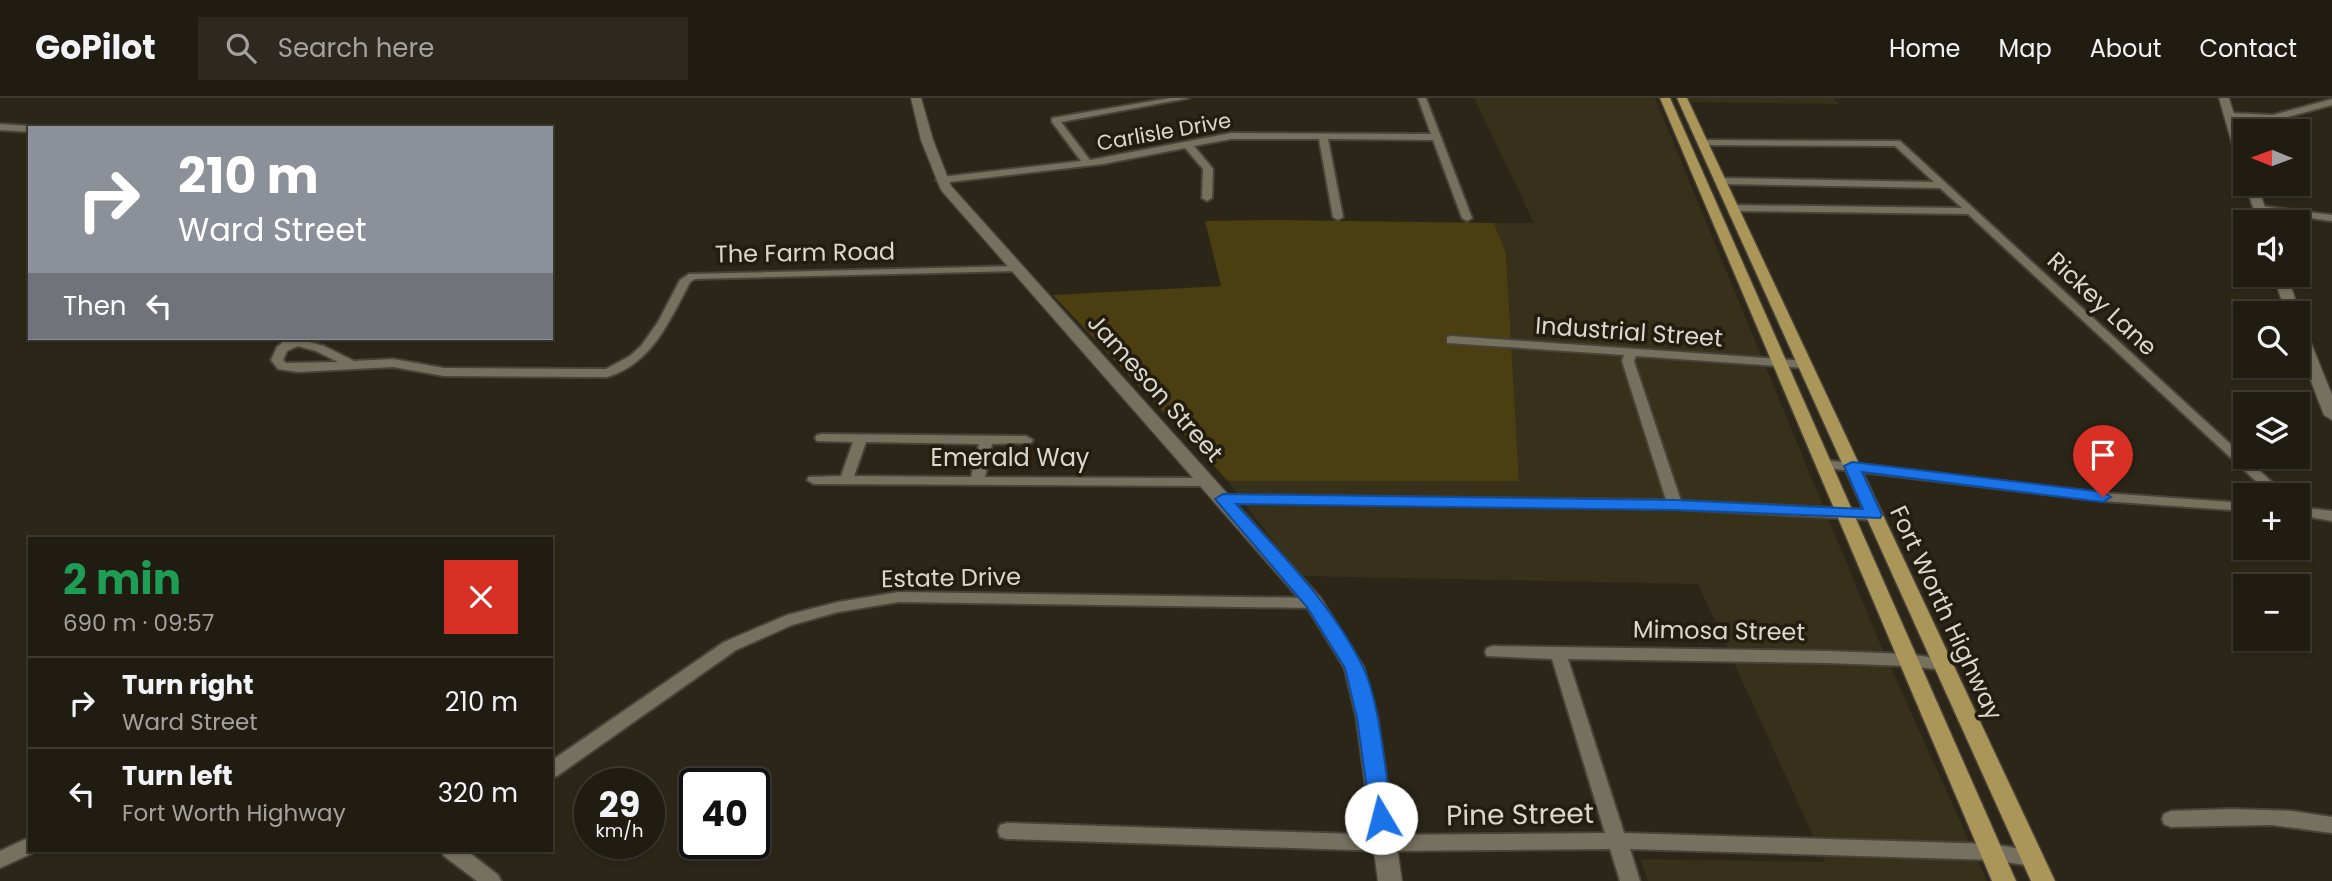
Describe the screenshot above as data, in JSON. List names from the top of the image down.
{
  "streets": {
    "main road": ["Fort Worth Highway"],
    "street": [
      "Carlisle Drive",
      "The Farm Road",
      "Rickey Lane",
      "Industrial Street",
      "Jameson Street",
      "Emerald Way",
      "Estate Drive",
      "Mimosa Street",
      "Pine Street"
    ]
  },
  "crossings": [
    ["Carlisle Drive", "Jameson Street"],
    ["The Farm Road", "Jameson Street"],
    ["Rickey Lane", "Fort Worth Highway"],
    ["Industrial Street", "Fort Worth Highway"],
    ["Jameson Street", "Emerald Way"],
    ["Jameson Street", "Estate Drive"],
    ["Jameson Street", "Pine Street"],
    ["Fort Worth Highway", "Mimosa Street"],
    ["Fort Worth Highway", "Pine Street"]
  ],
  "north": "left",
  "page": {
    "header": "GoPilot",
    "search": "Search here",
    "nav": [
      "Home",
      "Map",
      "About",
      "Contact"
    ],
    "map_buttons": ["+", "−"],
    "turn": ["210 m", "Ward Street"],
    "then": "Then",
    "heading": ["2 min", "690 m · 09:57"],
    "list": [
      {
        "name": "Turn right",
        "note": "Ward Street",
        "value": "210 m"
      },
      {
        "name": "Turn left",
        "note": "Fort Worth Highway",
        "value": "320 m"
      }
    ],
    "speed": "29 km/h",
    "limit": "40"
  }
}
